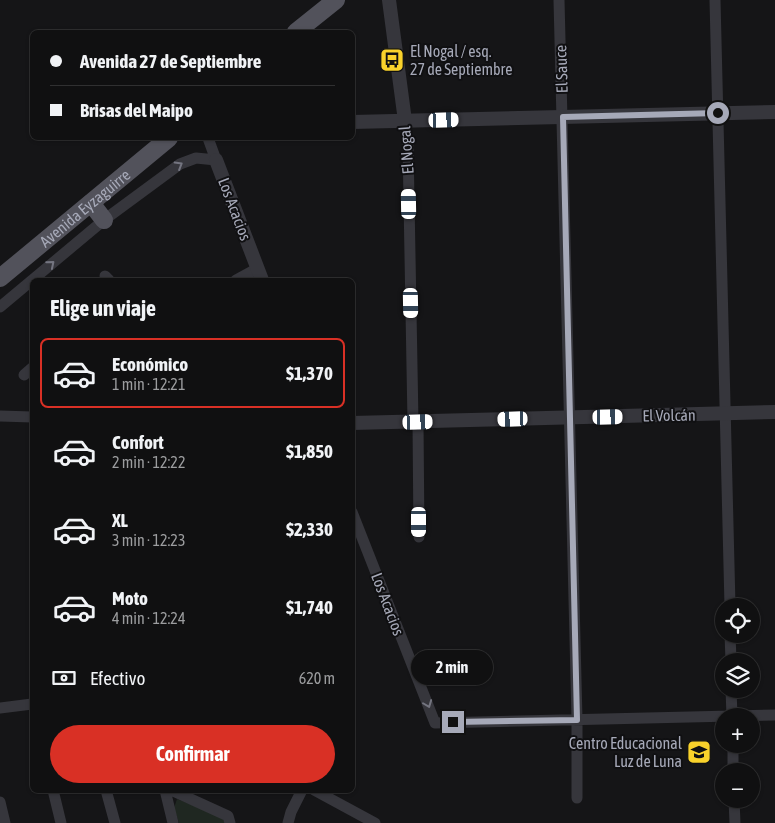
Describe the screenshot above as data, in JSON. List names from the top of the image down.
{
  "streets": {
    "main road": ["Avenida Eyzaguirre"],
    "street": [
      "El Sauce",
      "El Nogal",
      "Los Acacios",
      "El Volcán"
    ]
  },
  "crossings": [
    ["El Sauce", "Los Acacios"],
    ["El Sauce", "El Volcán"],
    ["El Nogal", "El Volcán"]
  ],
  "one_way": ["Los Acacios"],
  "places": {
    "bus stop": ["El Nogal / esq. 27 de Septiembre"],
    "school or university": ["Centro Educacional Luz de Luna"]
  },
  "page": {
    "banner": ["Avenida 27 de Septiembre", "Brisas del Maipo"],
    "heading": "Elige un viaje",
    "list": [
      {
        "name": "Económico",
        "note": "1 min · 12:21",
        "value": "$1,370"
      },
      {
        "name": "Confort",
        "note": "2 min · 12:22",
        "value": "$1,850"
      },
      {
        "name": "XL",
        "note": "3 min · 12:23",
        "value": "$2,330"
      },
      {
        "name": "Moto",
        "note": "4 min · 12:24",
        "value": "$1,740"
      }
    ],
    "map_buttons": ["+", "−"],
    "bubble": "2 min",
    "pay": ["Efectivo", "620 m"],
    "buttons": "Confirmar"
  }
}
